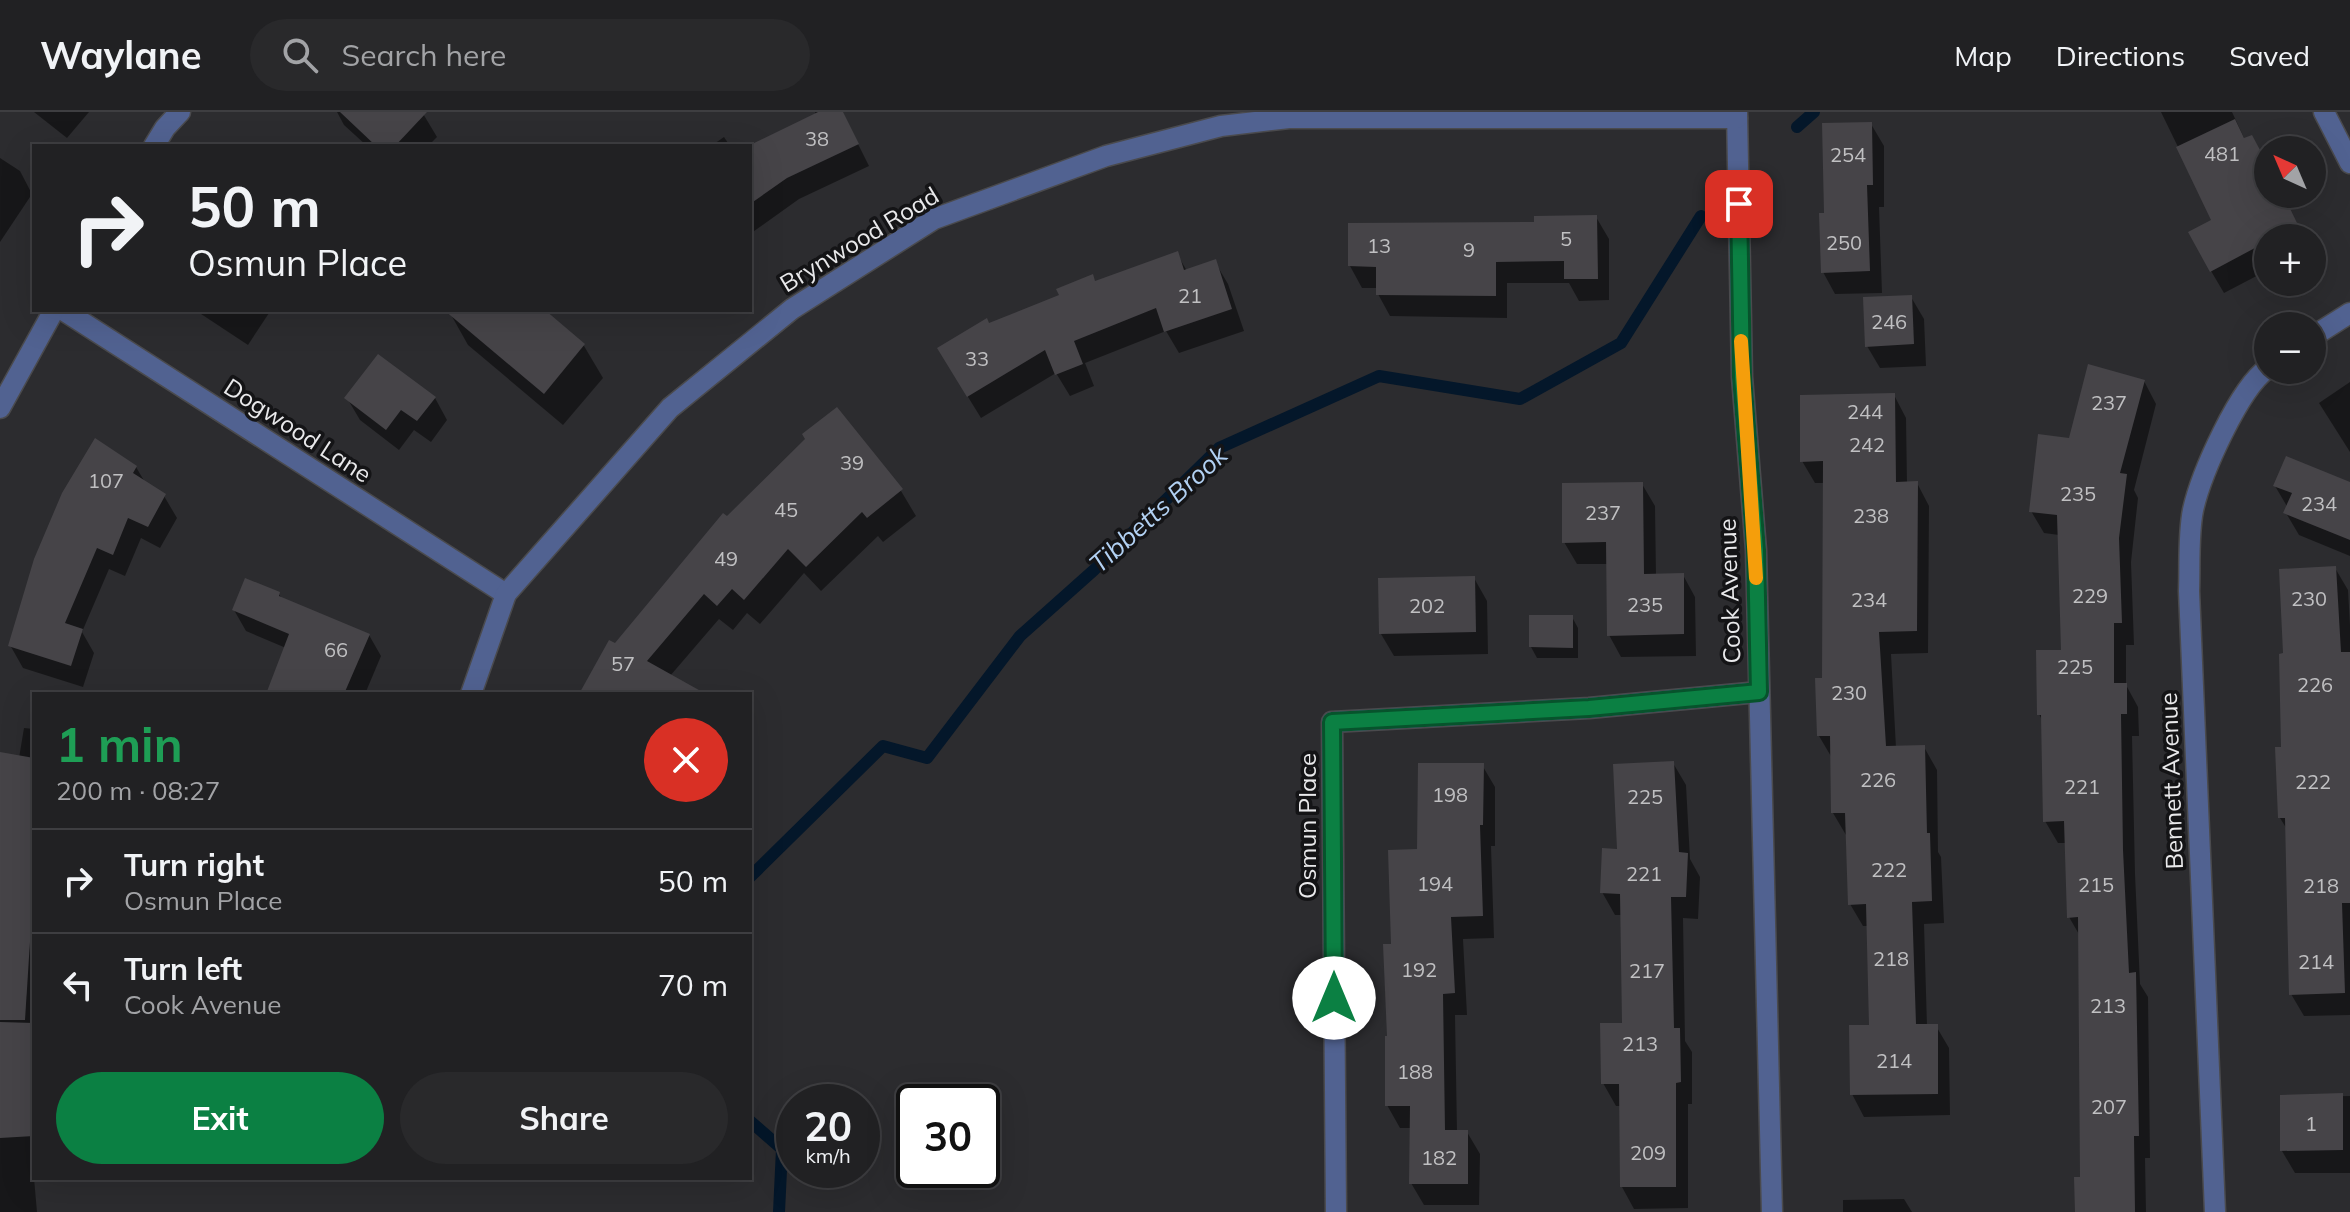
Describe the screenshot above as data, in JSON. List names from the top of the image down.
{
  "streets": {
    "street": [
      "Brynwood Road",
      "Dogwood Lane",
      "Cook Avenue",
      "Bennett Avenue",
      "Osmun Place"
    ]
  },
  "crossings": [
    ["Brynwood Road", "Dogwood Lane"],
    ["Brynwood Road", "Cook Avenue"],
    ["Cook Avenue", "Osmun Place"]
  ],
  "water": ["Tibbetts Brook"],
  "house_numbers": [
    "38",
    "481",
    "254",
    "5",
    "250",
    "13",
    "9",
    "21",
    "246",
    "33",
    "237",
    "244",
    "242",
    "39",
    "107",
    "235",
    "234",
    "45",
    "237",
    "238",
    "49",
    "229",
    "230",
    "234",
    "235",
    "202",
    "66",
    "57",
    "225",
    "226",
    "230",
    "226",
    "222",
    "221",
    "198",
    "225",
    "222",
    "221",
    "194",
    "215",
    "218",
    "218",
    "214",
    "192",
    "217",
    "213",
    "213",
    "214",
    "188",
    "207",
    "1",
    "209",
    "182"
  ],
  "north": "top left",
  "page": {
    "header": "Waylane",
    "search": "Search here",
    "nav": ["Map", "Directions", "Saved"],
    "map_buttons": ["+", "−"],
    "turn": ["50 m", "Osmun Place"],
    "heading": ["1 min", "200 m · 08:27"],
    "list": [
      {
        "name": "Turn right",
        "note": "Osmun Place",
        "value": "50 m"
      },
      {
        "name": "Turn left",
        "note": "Cook Avenue",
        "value": "70 m"
      }
    ],
    "buttons": ["Exit", "Share"],
    "speed": "20 km/h",
    "limit": "30"
  }
}
